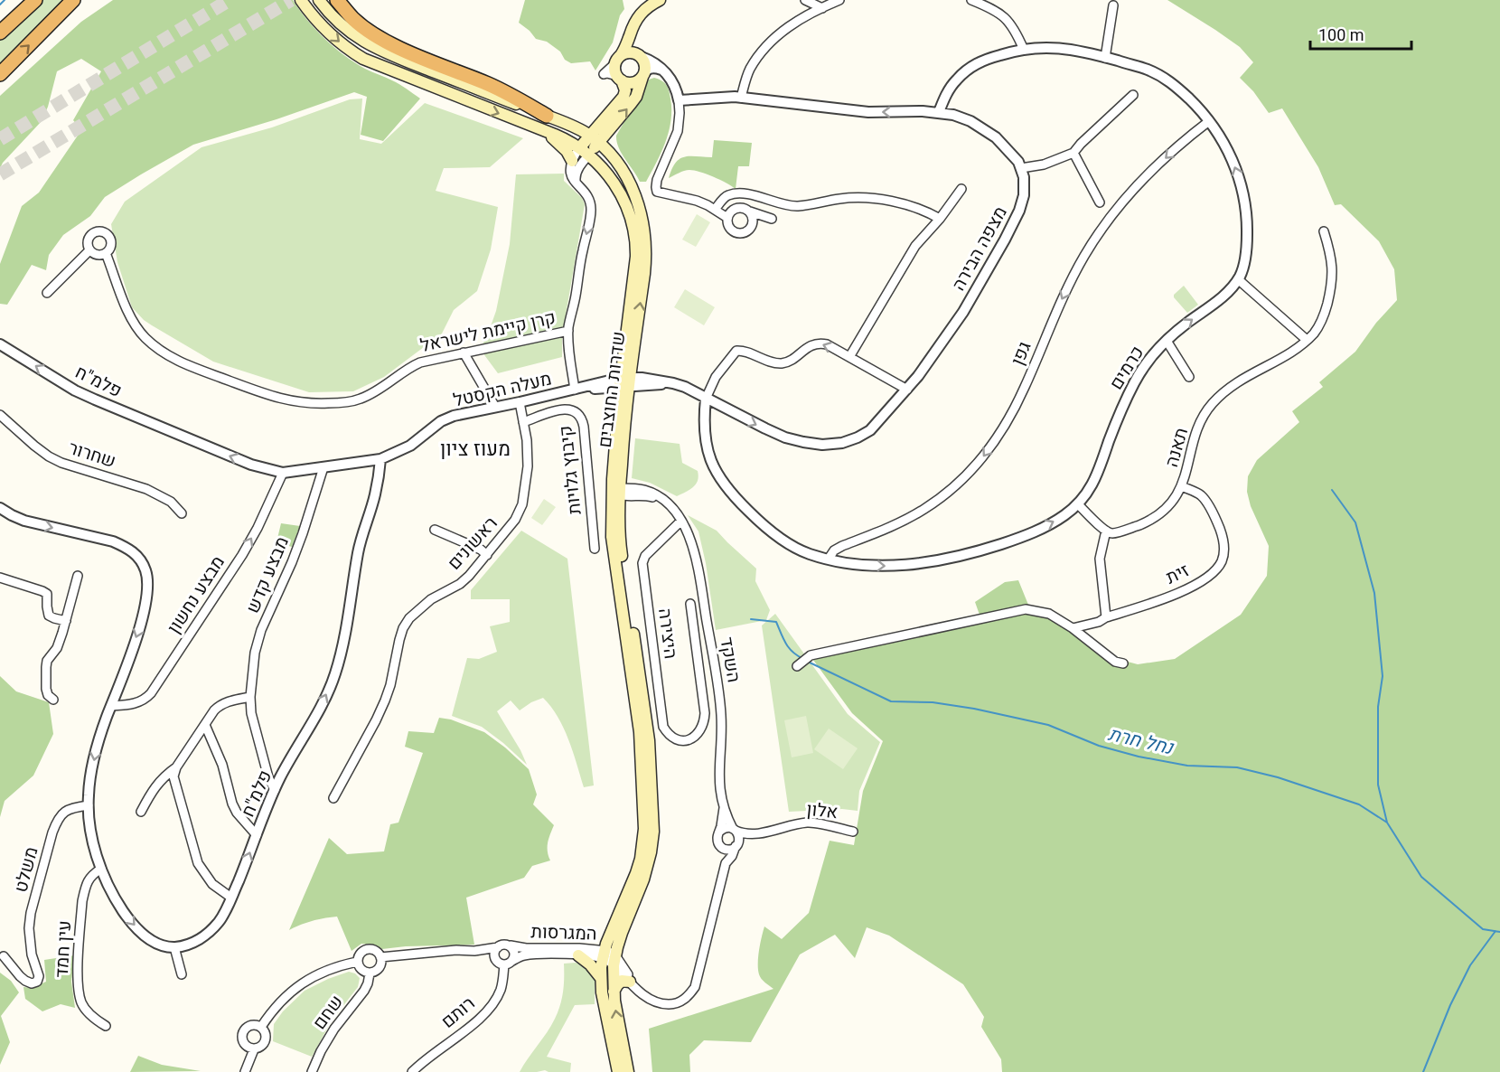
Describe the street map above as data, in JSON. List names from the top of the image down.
{
  "streets": {
    "main road": ["שדרות החוצבים"],
    "street": [
      "מצפה הבירה",
      "קרן קיימת לישראל",
      "גפן",
      "כרמים",
      "פלמ\"ח",
      "מעלה הקסטל",
      "תאנה",
      "שחרור",
      "קיבוץ גלויות",
      "ראשונים",
      "זית",
      "מבצע קדש",
      "מבצע נחשון",
      "היצירה",
      "השקד",
      "אלון",
      "משלט",
      "המגרסות",
      "עין חמד",
      "שחם",
      "רותם"
    ]
  },
  "crossings": [
    ["מצפה הבירה", "כרמים"],
    ["מצפה הבירה", "מעלה הקסטל"],
    ["מצפה הבירה", "שדרות החוצבים"],
    ["גפן", "כרמים"],
    ["פלמ\"ח", "מעלה הקסטל"],
    ["פלמ\"ח", "מבצע קדש"],
    ["פלמ\"ח", "מבצע נחשון"],
    ["מעלה הקסטל", "שדרות החוצבים"],
    ["מעלה הקסטל", "ראשונים"],
    ["שדרות החוצבים", "המגרסות"],
    ["תאנה", "זית"],
    ["קיבוץ גלויות", "ראשונים"],
    ["היצירה", "השקד"],
    ["השקד", "אלון"],
    ["המגרסות", "רותם"]
  ],
  "one_way": ["גפן", "מבצע נחשון"],
  "districts": ["מעוז ציון"],
  "water": ["נחל חרת"],
  "scale_bar": "100 m"
}
